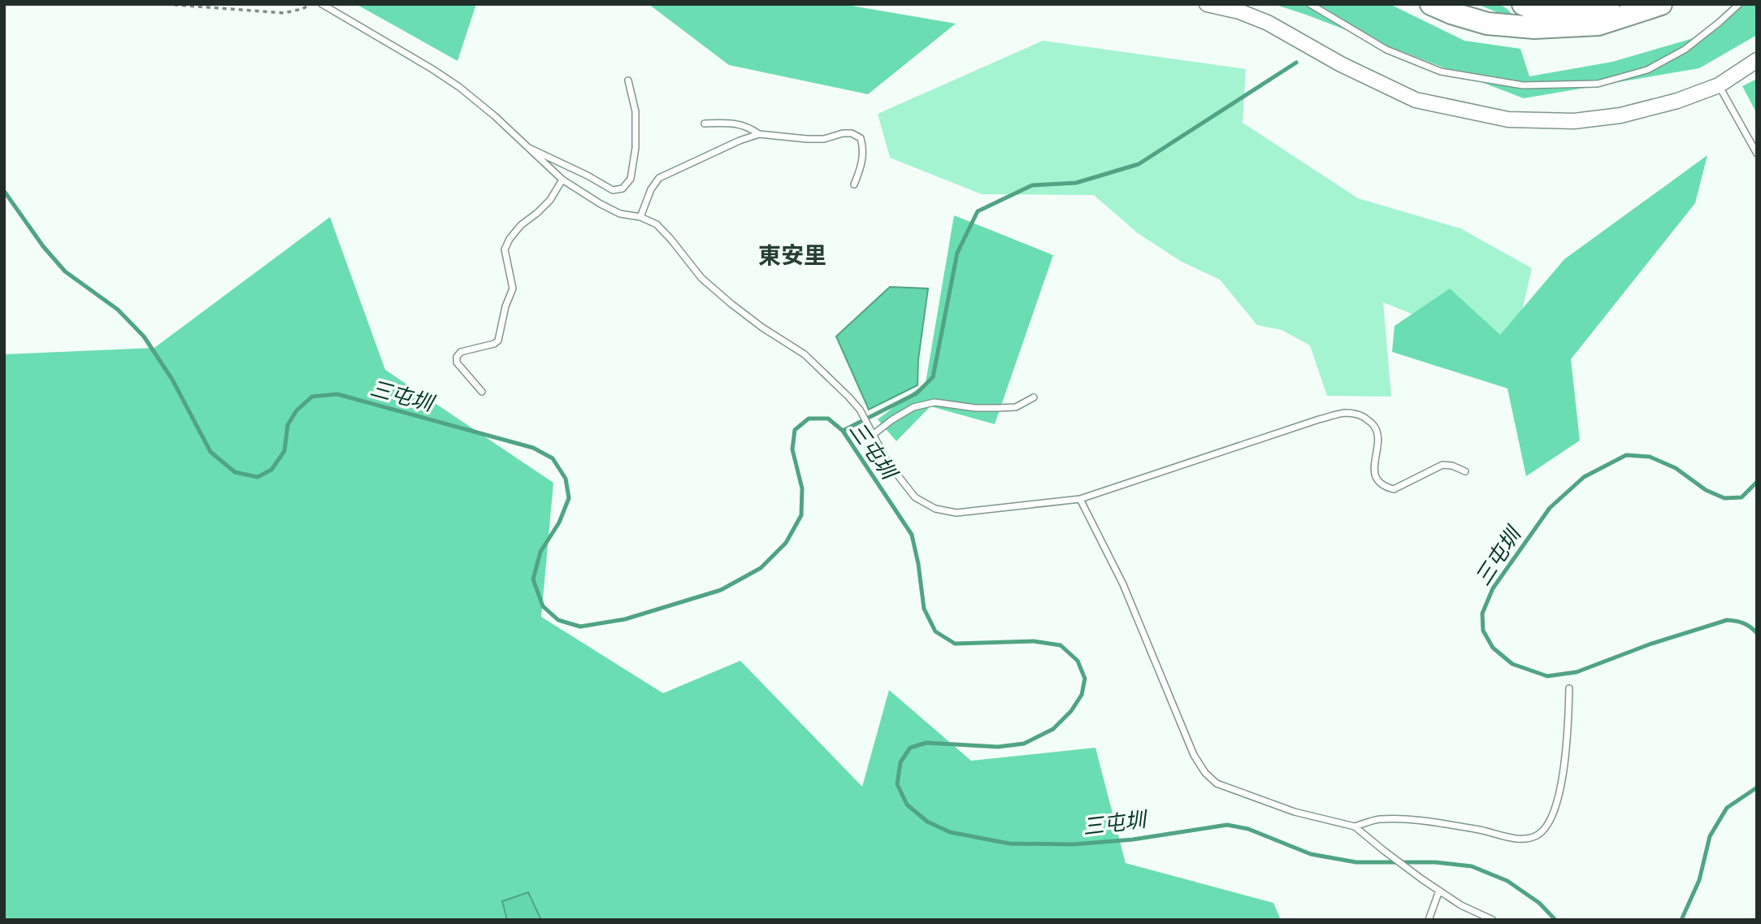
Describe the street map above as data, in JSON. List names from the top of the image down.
{
  "districts": ["東安里"],
  "water": ["三屯圳"]
}
